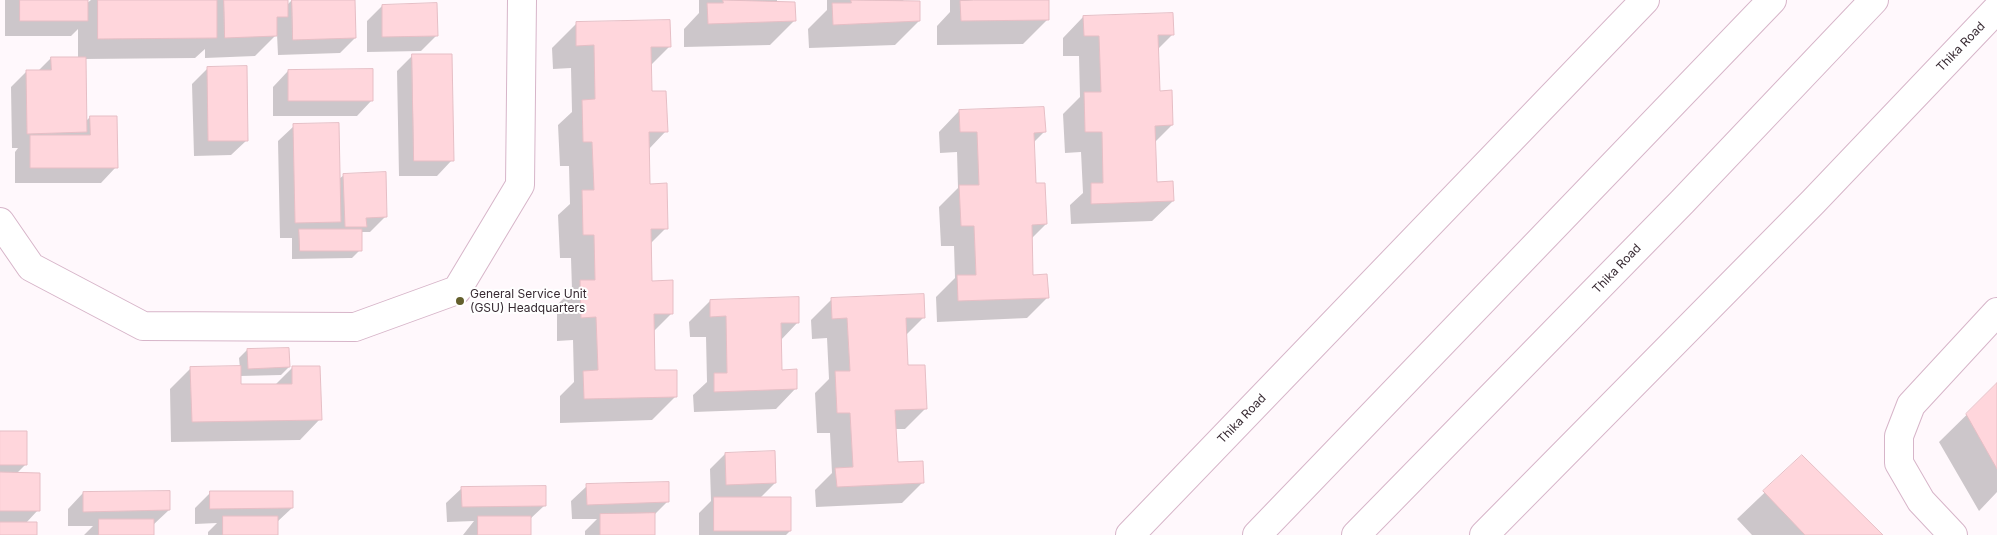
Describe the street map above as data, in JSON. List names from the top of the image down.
{
  "streets": {
    "main road": ["Thika Road"]
  },
  "places": ["General Service Unit (GSU) Headquarters"]
}
